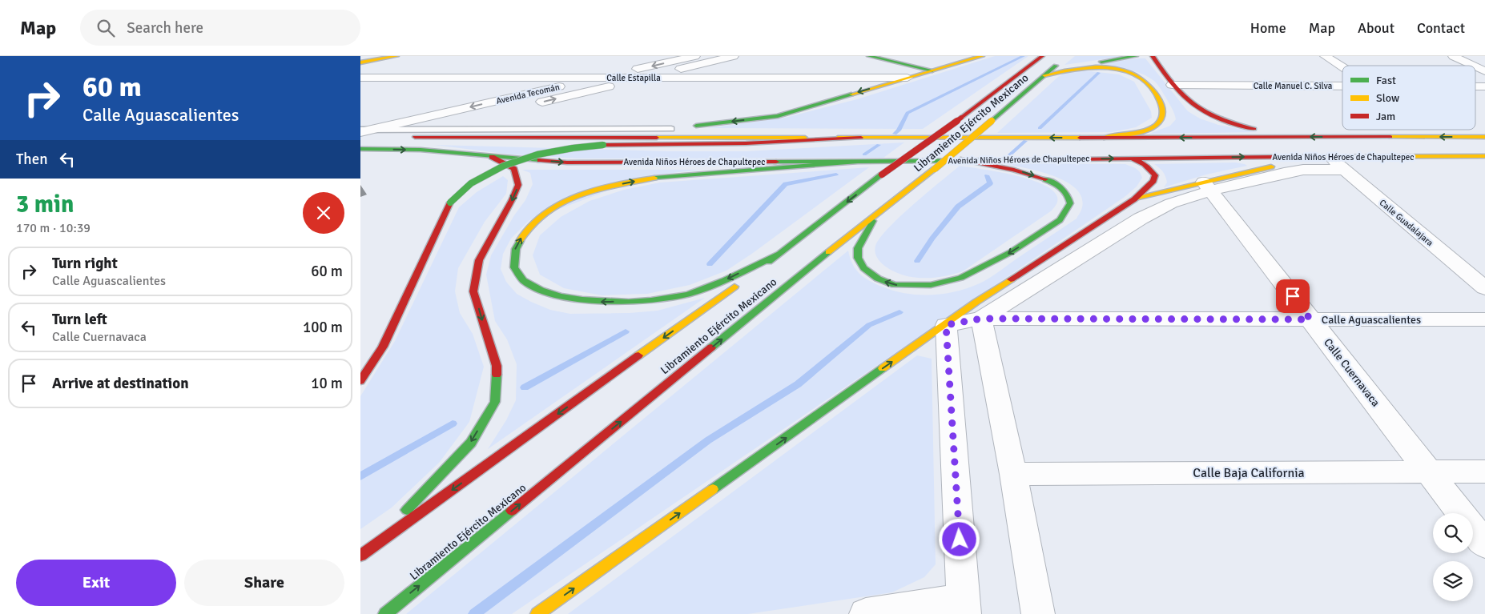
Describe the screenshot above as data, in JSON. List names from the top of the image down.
{
  "streets": {
    "main road": ["Libramiento Ejército Mexicano", "Avenida Niños Héroes de Chapultepec"],
    "street": [
      "Calle Estapilla",
      "Calle Manuel C. Silva",
      "Avenida Tecomán",
      "Calle Guadalajara",
      "Calle Aguascalientes",
      "Calle Cuernavaca",
      "Calle Baja California"
    ]
  },
  "crossings": [
    ["Calle Estapilla", "Avenida Tecomán"],
    ["Avenida Niños Héroes de Chapultepec", "Calle Guadalajara"],
    ["Calle Aguascalientes", "Calle Cuernavaca"],
    ["Calle Cuernavaca", "Calle Baja California"]
  ],
  "legend": ["Fast", "Slow", "Jam"],
  "page": {
    "header": "Map",
    "search": "Search here",
    "nav": [
      "Home",
      "Map",
      "About",
      "Contact"
    ],
    "turn": ["60 m", "Calle Aguascalientes"],
    "then": "Then",
    "heading": ["3 min", "170 m · 10:39"],
    "list": [
      {
        "name": "Turn right",
        "note": "Calle Aguascalientes",
        "value": "60 m"
      },
      {
        "name": "Turn left",
        "note": "Calle Cuernavaca",
        "value": "100 m"
      },
      {
        "name": "Arrive at destination",
        "value": "10 m"
      }
    ],
    "buttons": ["Exit", "Share"]
  }
}
